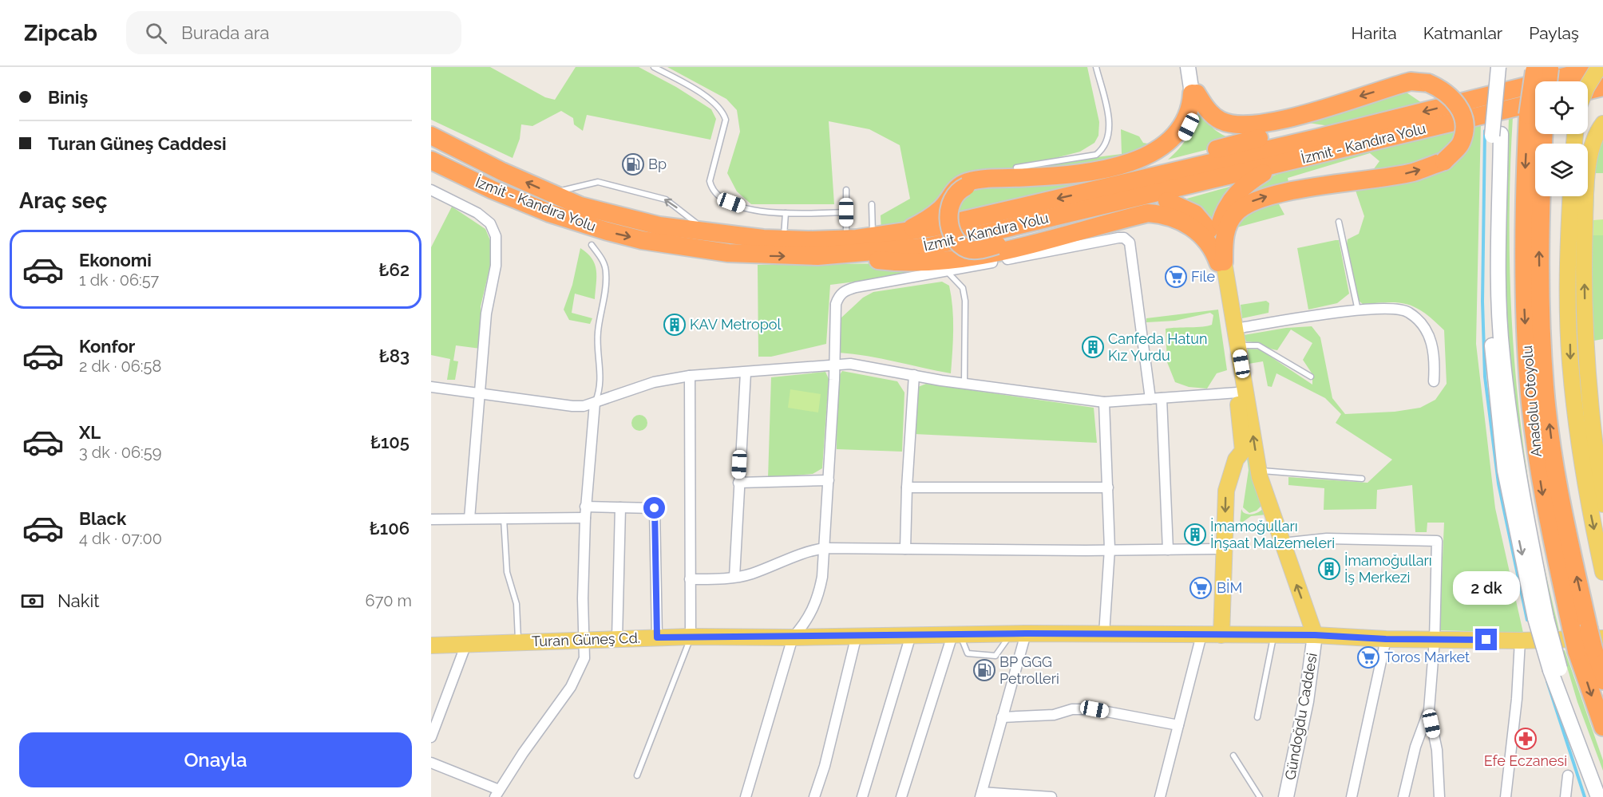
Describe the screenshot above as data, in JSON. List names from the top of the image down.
{
  "streets": {
    "highway": ["İzmit - Kandıra Yolu", "Anadolu Otoyolu"],
    "main road": ["Turan Güneş Cd."],
    "street": ["Gündoğdu Caddesi"]
  },
  "crossings": [
    ["Anadolu Otoyolu", "Turan Güneş Cd."],
    ["Turan Güneş Cd.", "Gündoğdu Caddesi"]
  ],
  "places": {
    "fuel station": ["Bp", "BP GGG Petrolleri"],
    "supermarket": ["File", "BİM", "Toros Market"],
    "building": [
      "KAV Metropol",
      "Canfeda Hatun Kız Yurdu",
      "İmamoğulları İnşaat Malzemeleri",
      "İmamoğulları İş Merkezi"
    ],
    "pharmacy": ["Efe Eczanesi"]
  },
  "page": {
    "header": "Zipcab",
    "search": "Burada ara",
    "nav": ["Harita", "Katmanlar", "Paylaş"],
    "banner": ["Biniş", "Turan Güneş Caddesi"],
    "heading": "Araç seç",
    "list": [
      {
        "name": "Ekonomi",
        "note": "1 dk · 06:57",
        "value": "₺62"
      },
      {
        "name": "Konfor",
        "note": "2 dk · 06:58",
        "value": "₺83"
      },
      {
        "name": "XL",
        "note": "3 dk · 06:59",
        "value": "₺105"
      },
      {
        "name": "Black",
        "note": "4 dk · 07:00",
        "value": "₺106"
      }
    ],
    "bubble": "2 dk",
    "pay": ["Nakit", "670 m"],
    "buttons": "Onayla"
  }
}
